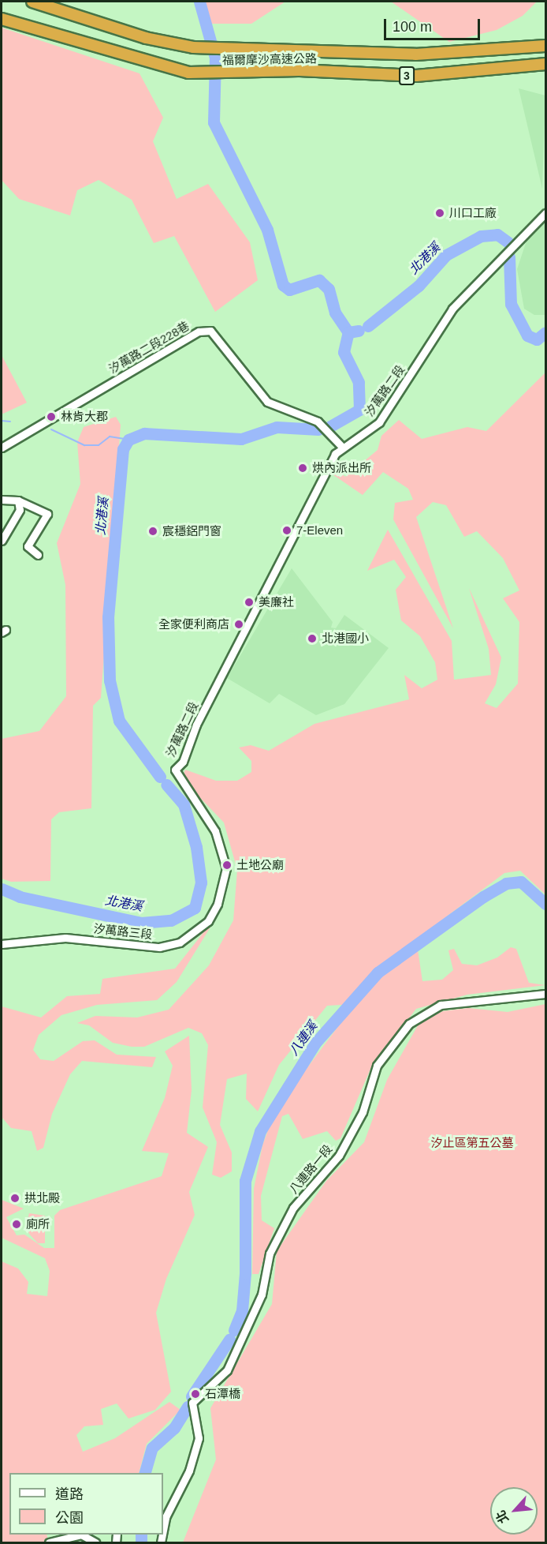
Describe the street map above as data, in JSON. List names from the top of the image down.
{
  "streets": {
    "highway": ["福爾摩沙高速公路", "3"],
    "street": [
      "汐萬路二段228巷",
      "汐萬路二段",
      "汐萬路三段",
      "八連路一段"
    ]
  },
  "crossings": [
    ["汐萬路二段228巷", "汐萬路二段"],
    ["汐萬路二段", "汐萬路三段"]
  ],
  "water": ["北港溪", "八連溪"],
  "parks": ["汐止區第五公墓"],
  "places": [
    "川口工廠",
    "林肯大郡",
    "烘內派出所",
    "7-Eleven",
    "宸穩鋁門窗",
    "美廉社",
    "全家便利商店",
    "北港國小",
    "土地公廟",
    "拱北殿",
    "廁所",
    "石潭橋"
  ],
  "legend": ["道路", "公園"],
  "scale_bar": "100 m",
  "north": "bottom left"
}
